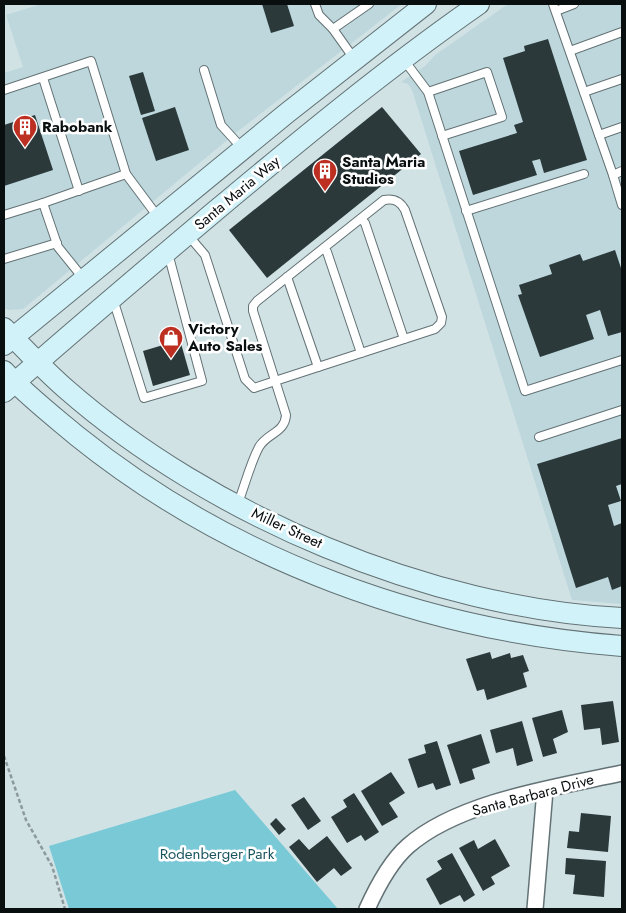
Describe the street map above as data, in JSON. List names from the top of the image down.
{
  "streets": {
    "street": ["Santa Maria Way", "Miller Street", "Santa Barbara Drive"]
  },
  "crossings": [
    ["Santa Maria Way", "Miller Street"]
  ],
  "parks": ["Rodenberger Park"],
  "places": {
    "building": ["Rabobank", "Santa Maria Studios"],
    "shop": ["Victory Auto Sales"]
  }
}
